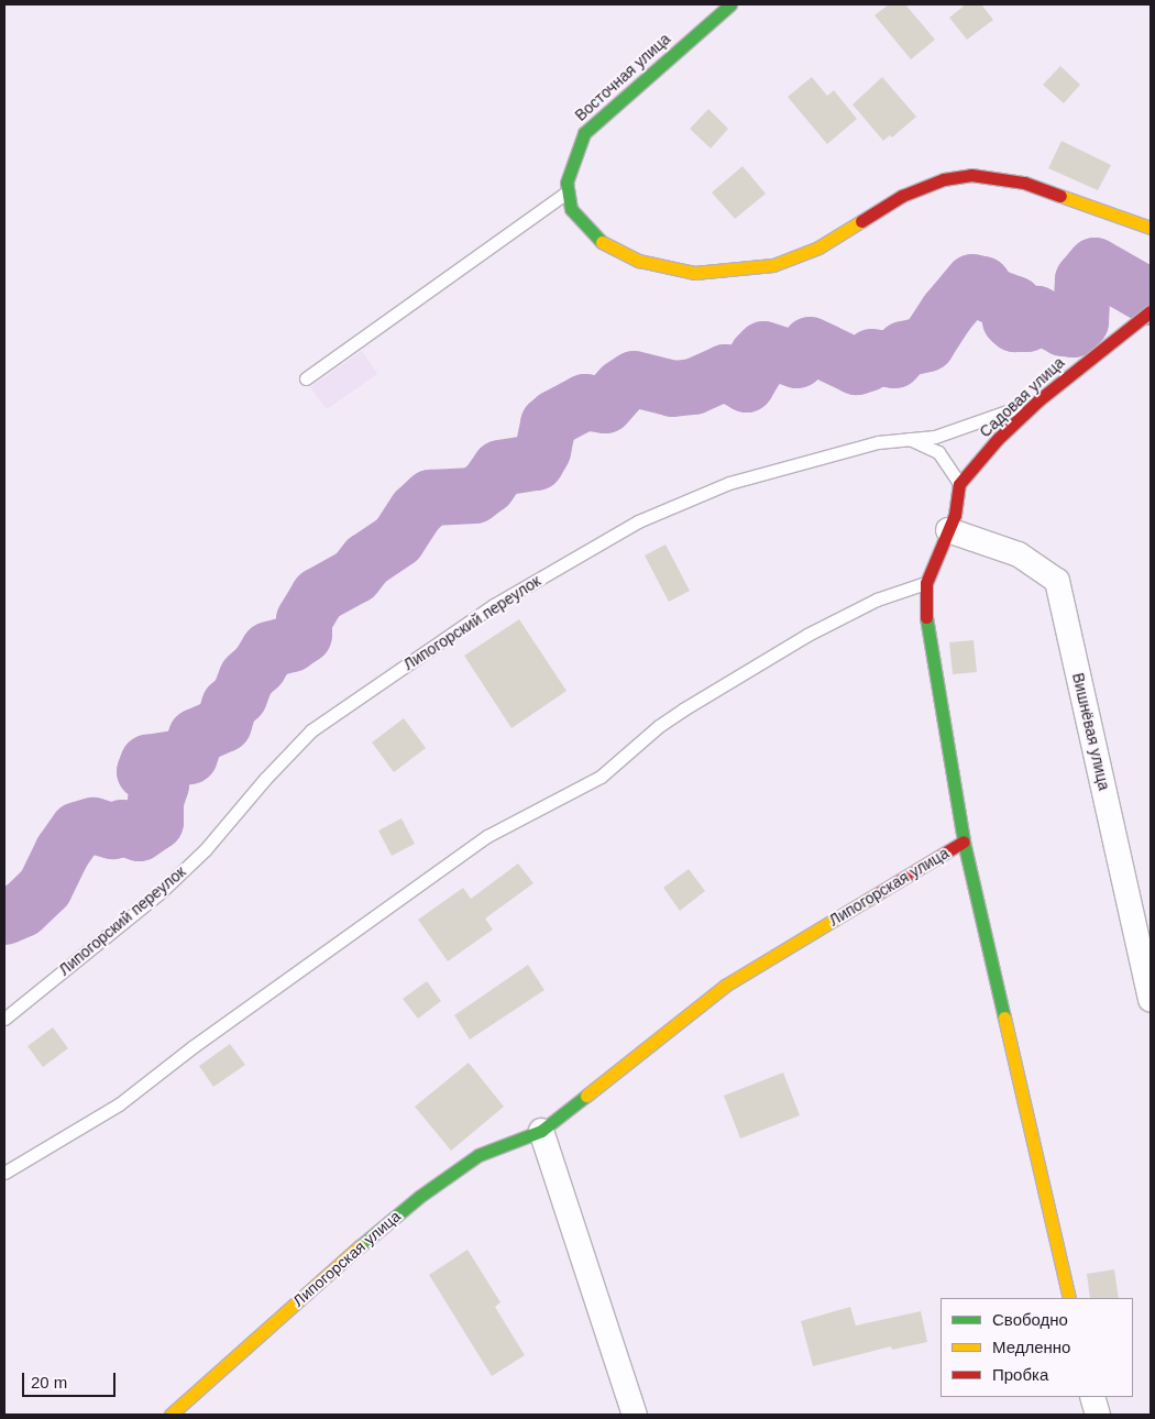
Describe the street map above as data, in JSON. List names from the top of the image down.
{
  "streets": {
    "street": [
      "Восточная улица",
      "Садовая улица",
      "Вишнёвая улица",
      "Липогорская улица"
    ],
    "lane": ["Липогорский переулок"]
  },
  "crossings": [
    ["Садовая улица", "Липогорский переулок"]
  ],
  "legend": ["Свободно", "Медленно", "Пробка"],
  "scale_bar": "20 m"
}
